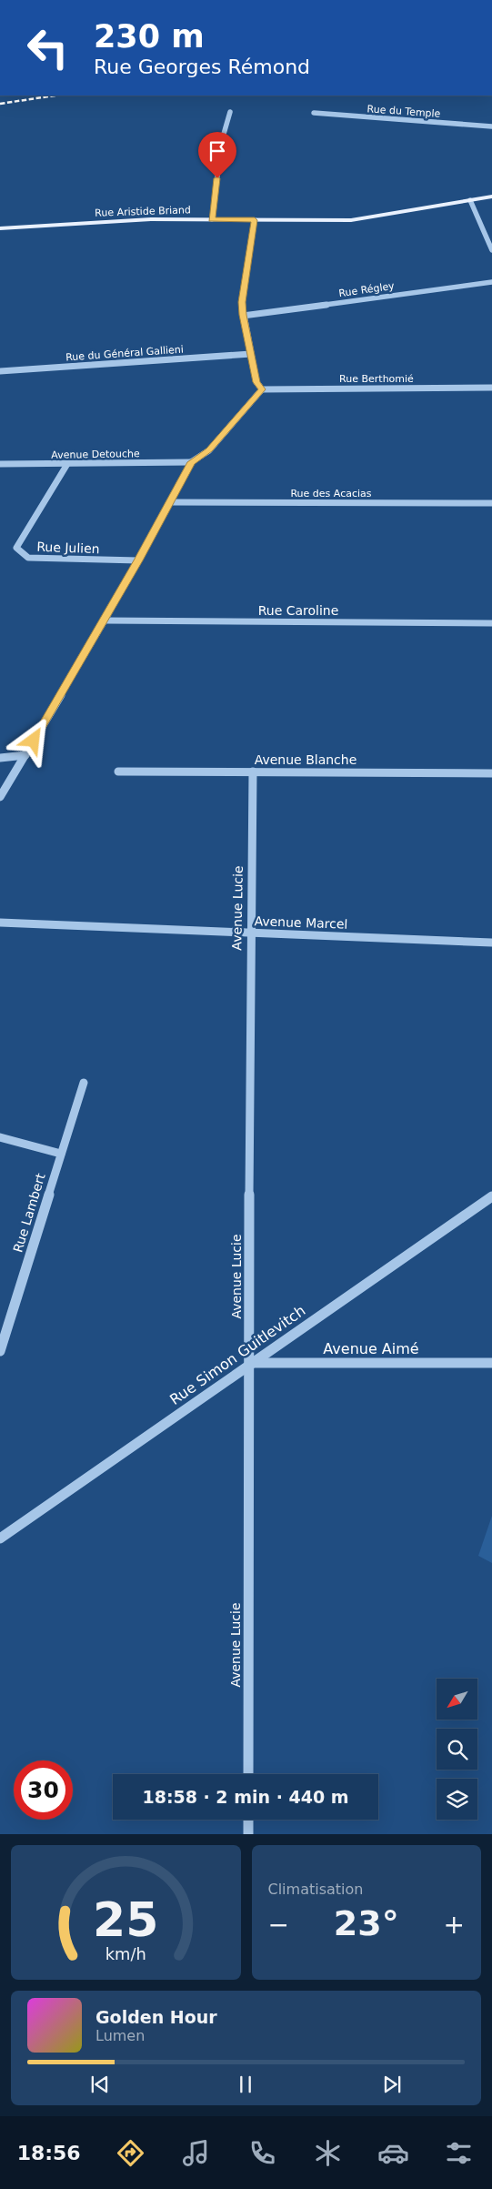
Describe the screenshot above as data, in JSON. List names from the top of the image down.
{
  "streets": {
    "main road": ["Rue Aristide Briand"],
    "street": [
      "Rue du Temple",
      "Rue Régley",
      "Rue du Général Gallieni",
      "Rue Berthomié",
      "Avenue Detouche",
      "Rue des Acacias",
      "Rue Julien",
      "Rue Caroline",
      "Avenue Blanche",
      "Avenue Lucie",
      "Avenue Marcel",
      "Rue Lambert",
      "Avenue Aimé",
      "Rue Simon Guitlevitch"
    ]
  },
  "crossings": [
    ["Avenue Detouche", "Rue Julien"],
    ["Avenue Blanche", "Avenue Lucie"],
    ["Avenue Lucie", "Avenue Marcel"],
    ["Avenue Lucie", "Avenue Aimé"],
    ["Avenue Lucie", "Rue Simon Guitlevitch"],
    ["Avenue Aimé", "Rue Simon Guitlevitch"]
  ],
  "north": "bottom left",
  "page": {
    "turn": ["230 m", "Rue Georges Rémond"],
    "limit": "30",
    "trip": "18:58 · 2 min · 440 m",
    "tile": "Climatisation",
    "heat": ["−", "23°", "+"],
    "song": ["Golden Hour", "Lumen"],
    "tabs": "18:56",
    "gauge": ["25", "km/h"]
  }
}
